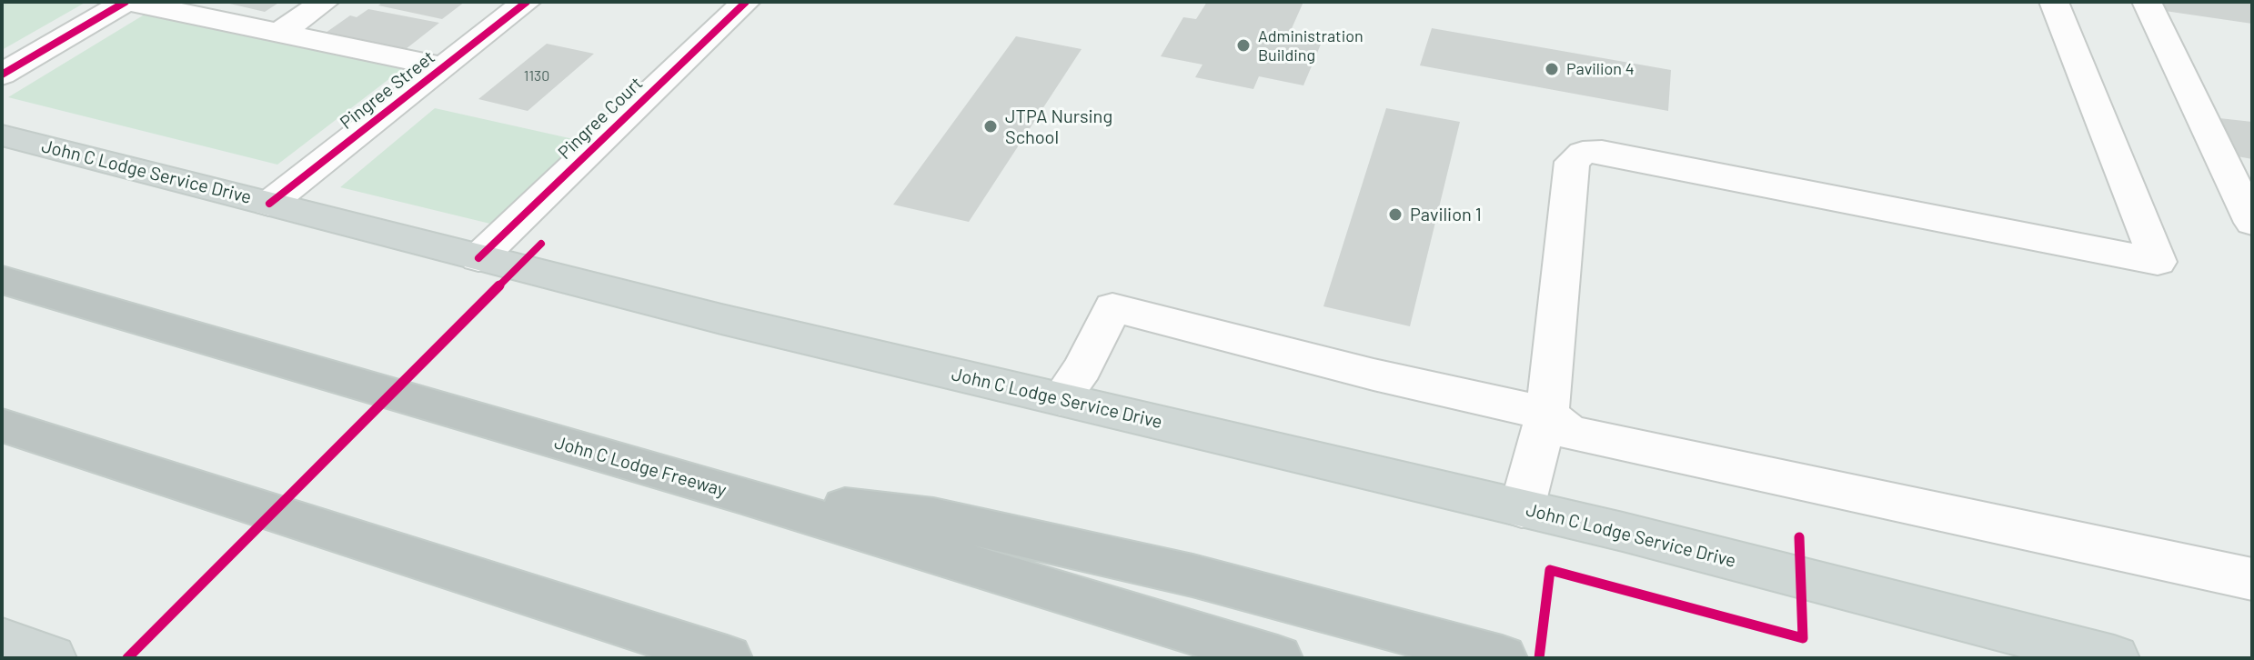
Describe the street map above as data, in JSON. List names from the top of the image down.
{
  "streets": {
    "highway": ["John C Lodge Freeway"],
    "main road": ["John C Lodge Service Drive"],
    "street": ["Pingree Street", "Pingree Court"]
  },
  "crossings": [
    ["Pingree Street", "John C Lodge Service Drive"],
    ["Pingree Court", "John C Lodge Service Drive"]
  ],
  "places": [
    "Administration Building",
    "Pavilion 4",
    "JTPA Nursing School",
    "Pavilion 1"
  ],
  "house_numbers": ["1130"]
}
